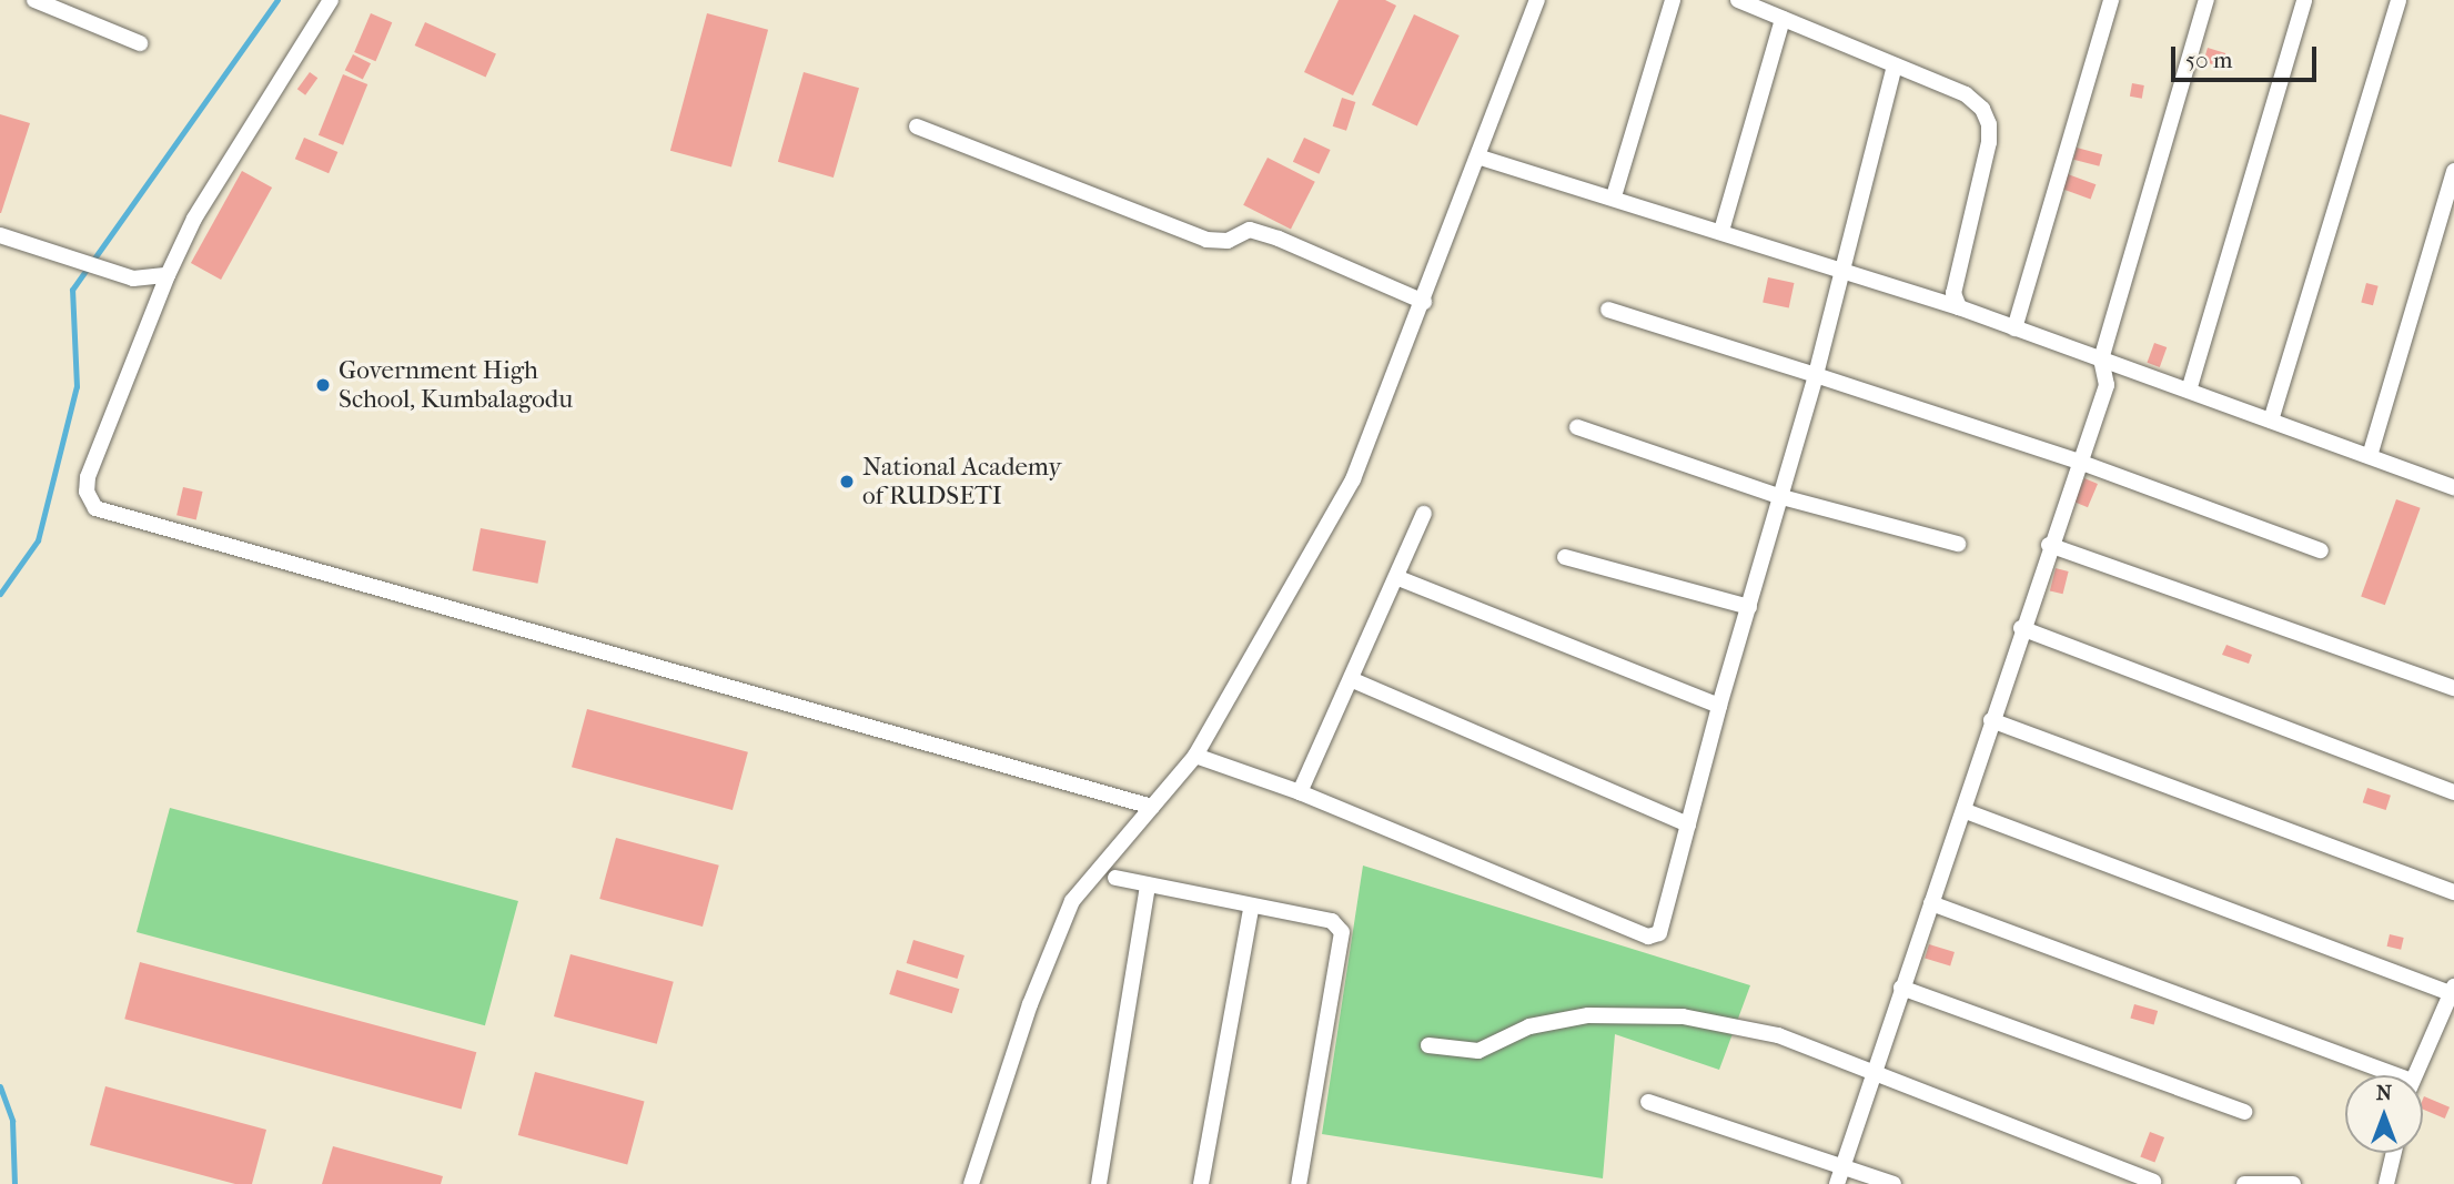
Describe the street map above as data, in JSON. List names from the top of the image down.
{
  "places": ["Government High School, Kumbalagodu", "National Academy of RUDSETI"],
  "scale_bar": "50 m",
  "north": "top"
}
